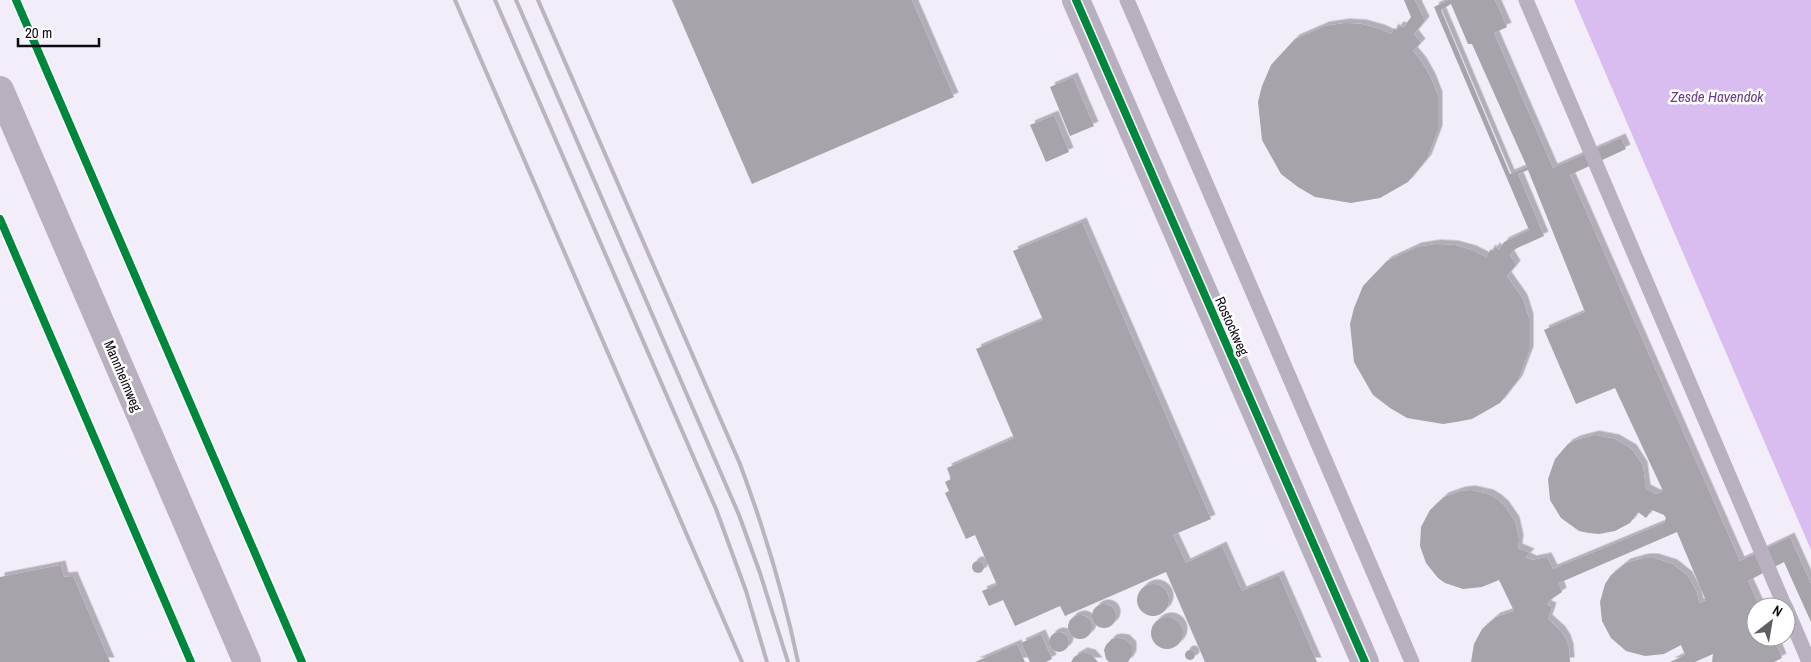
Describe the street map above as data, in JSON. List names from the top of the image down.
{
  "streets": {
    "street": ["Rostockweg", "Mannheimweg"]
  },
  "water": ["Zesde Havendok"],
  "scale_bar": "20 m",
  "north": "top right"
}
